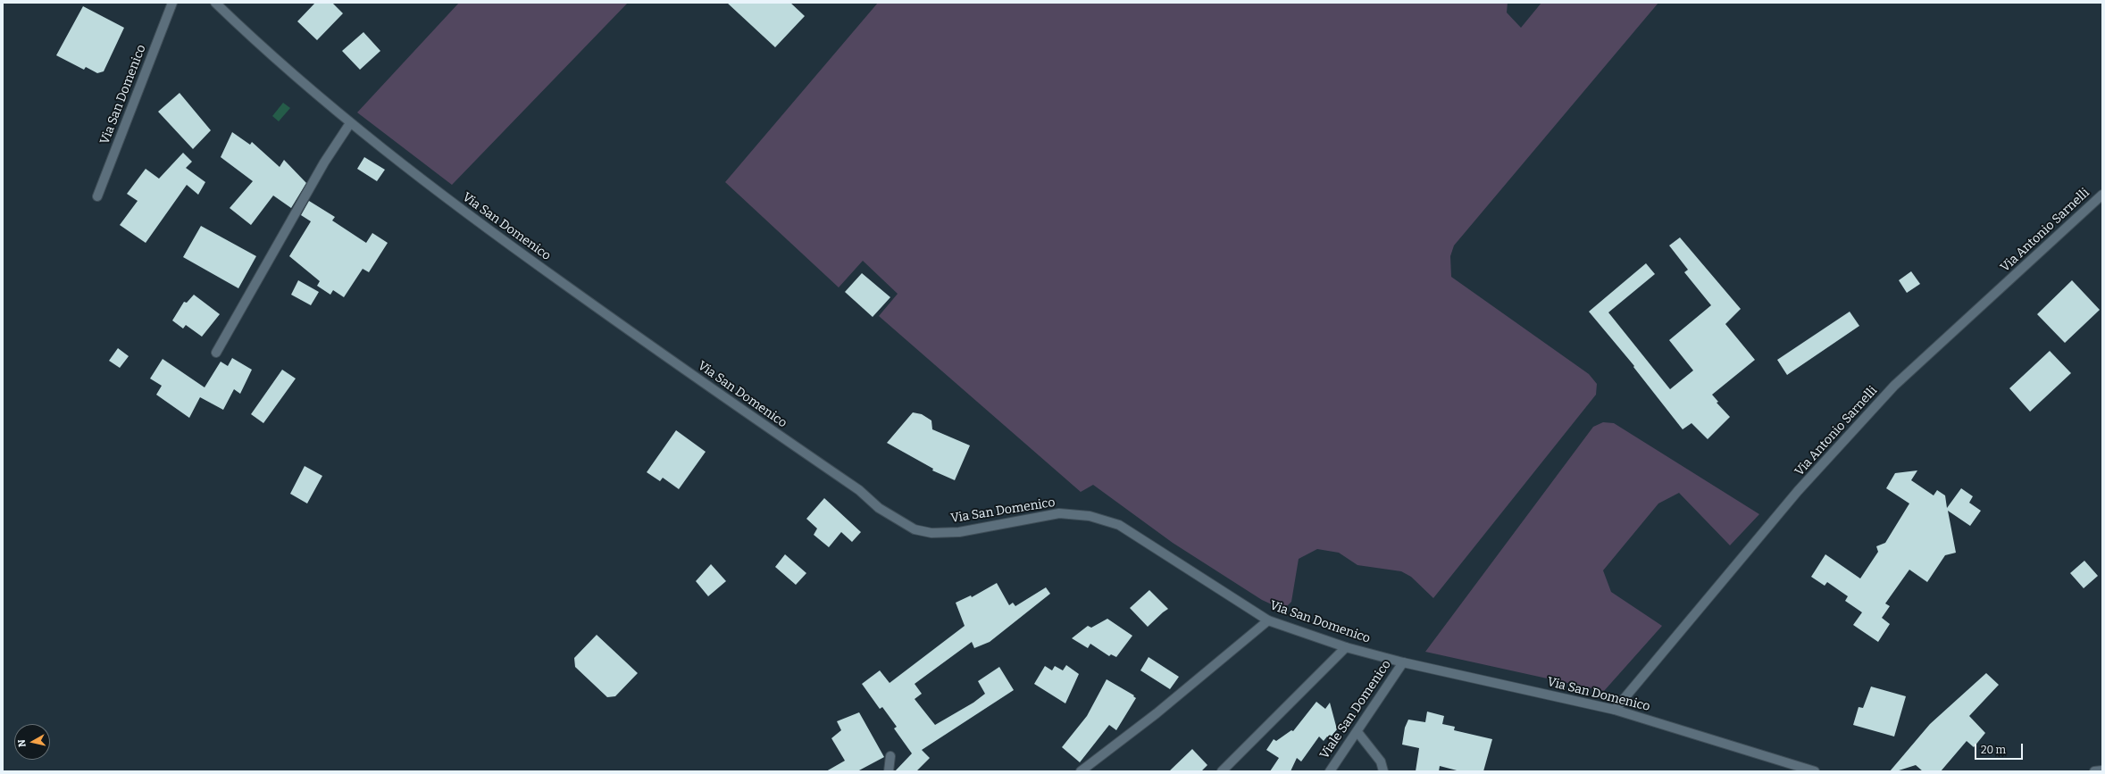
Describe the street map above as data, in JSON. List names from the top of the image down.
{
  "streets": {
    "street": ["Via San Domenico", "Via Antonio Sarnelli", "Viale San Domenico"]
  },
  "crossings": [
    ["Via San Domenico", "Via Antonio Sarnelli"],
    ["Via San Domenico", "Viale San Domenico"]
  ],
  "scale_bar": "20 m",
  "north": "left"
}
